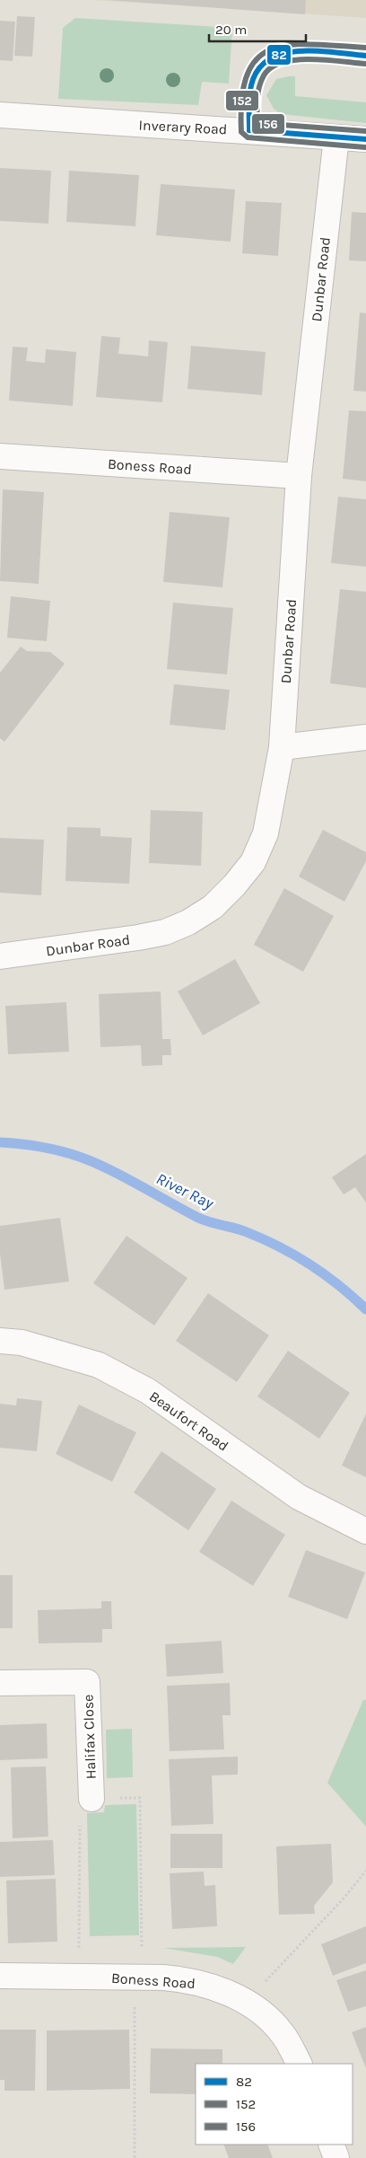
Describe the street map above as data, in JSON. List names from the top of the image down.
{
  "streets": {
    "street": [
      "Inverary Road",
      "Dunbar Road",
      "Boness Road",
      "Beaufort Road",
      "Halifax Close"
    ]
  },
  "crossings": [
    ["Inverary Road", "Dunbar Road"],
    ["Dunbar Road", "Boness Road"]
  ],
  "water": ["River Ray"],
  "lines": ["transit line 152", "transit line 82", "transit line 156"],
  "legend": ["82", "152", "156"],
  "scale_bar": "20 m"
}
